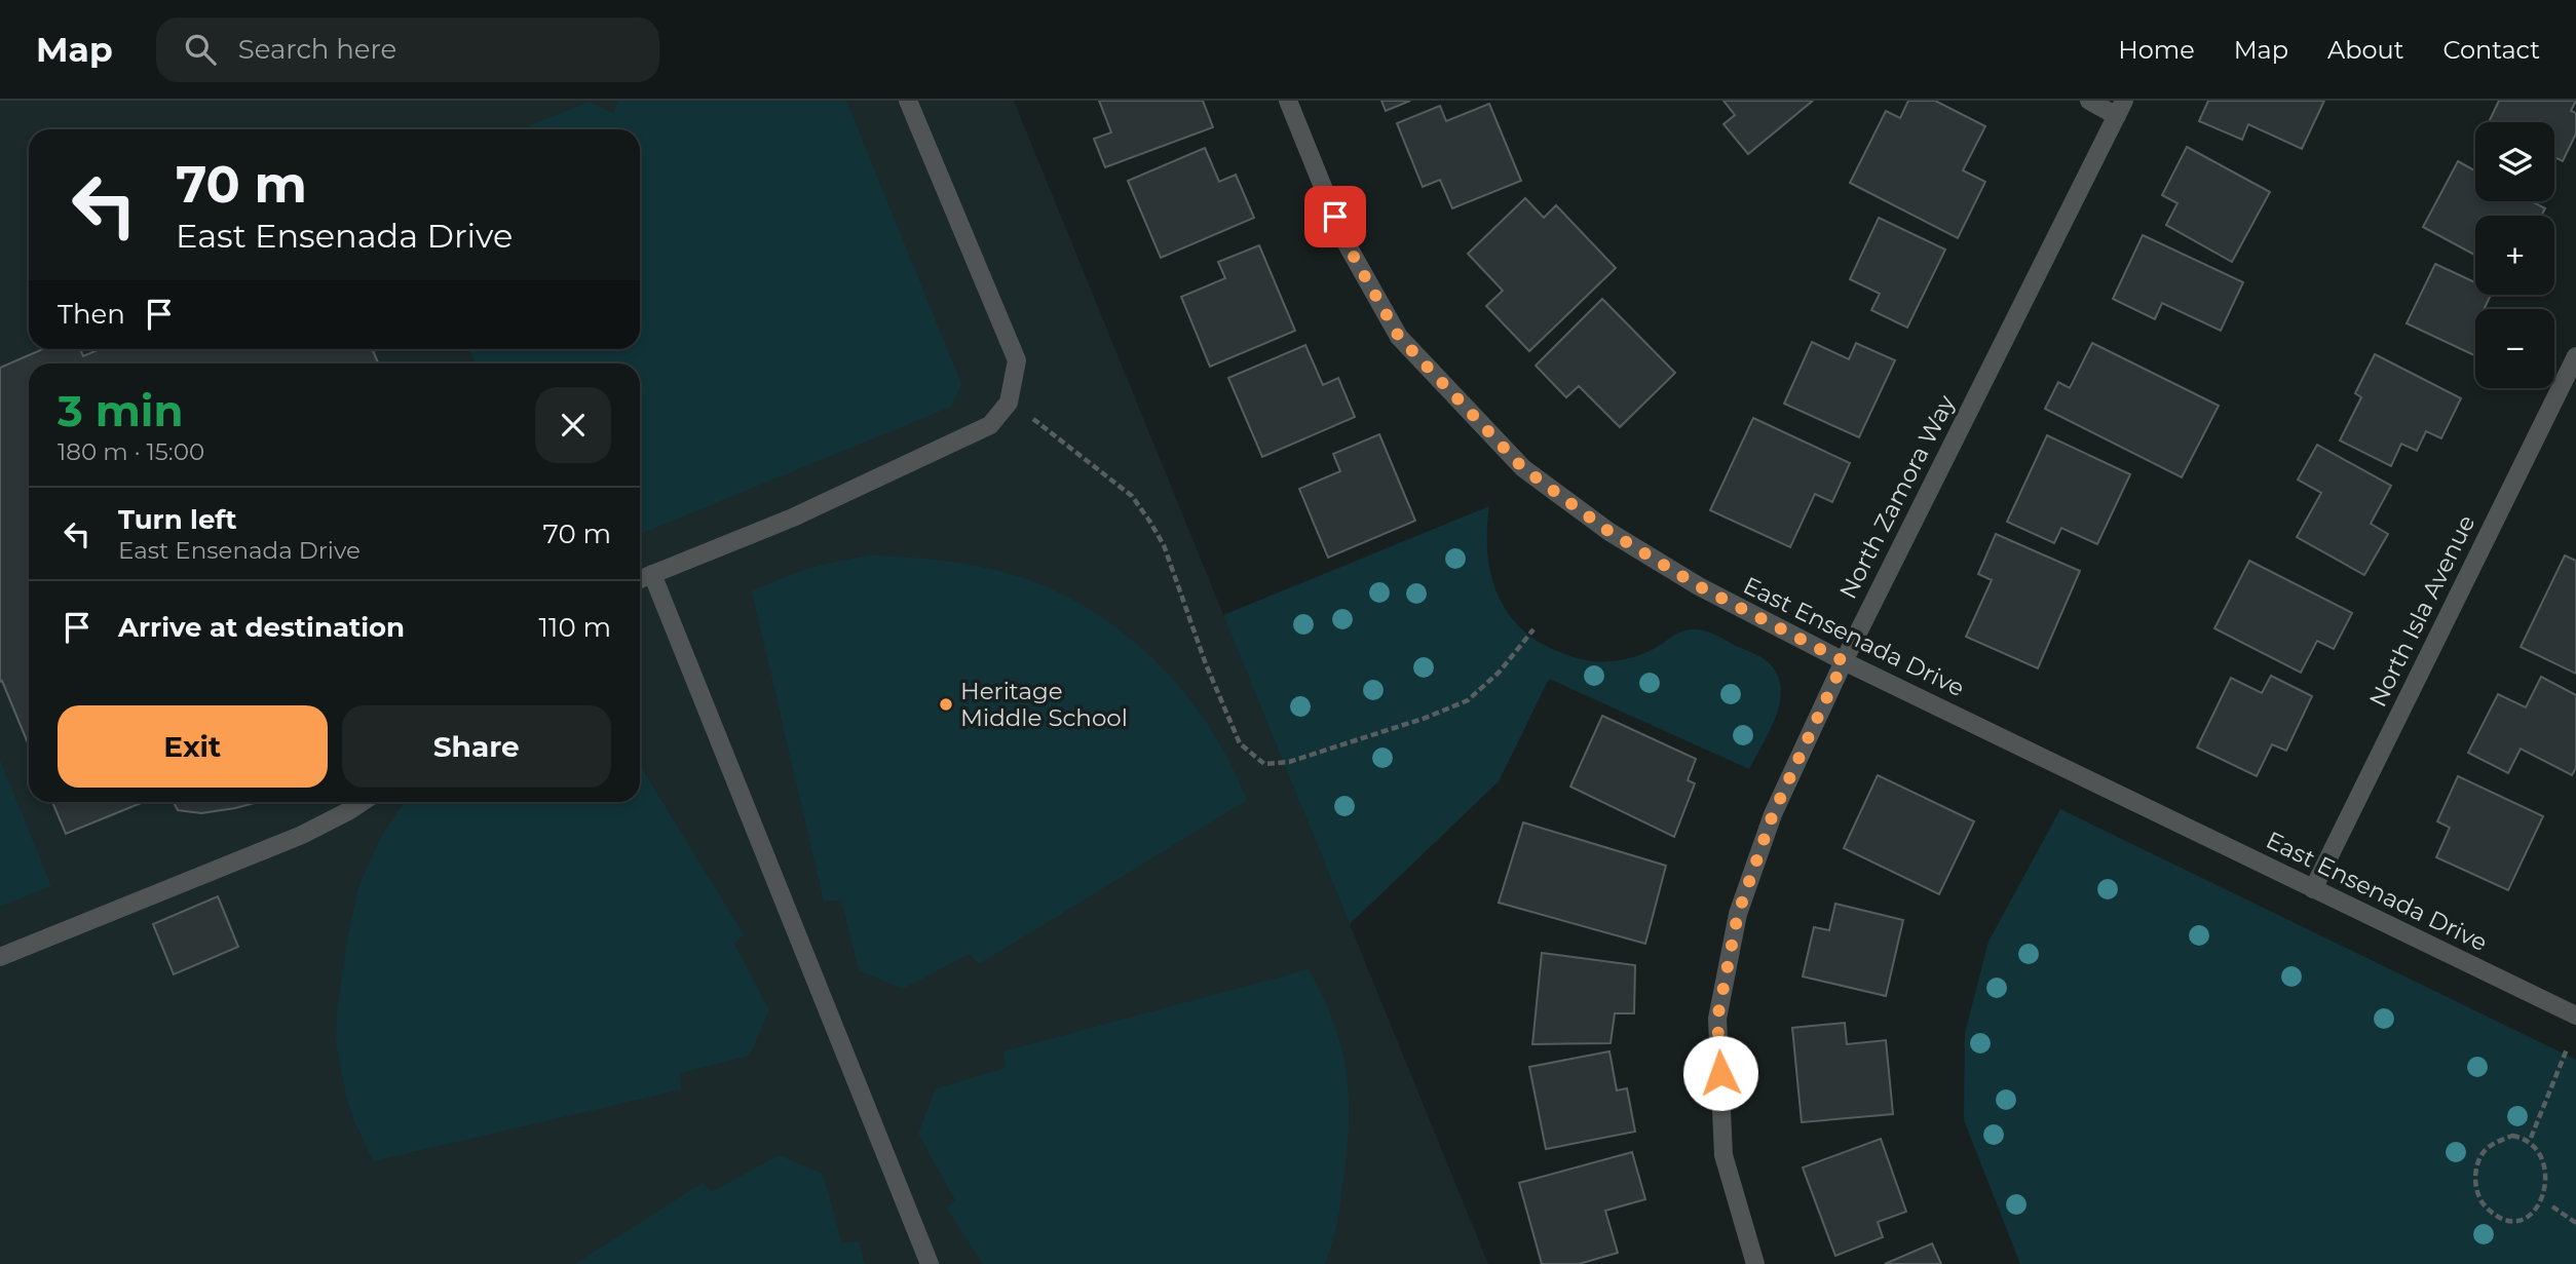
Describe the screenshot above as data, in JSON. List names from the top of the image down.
{
  "streets": {
    "street": ["North Zamora Way", "North Isla Avenue", "East Ensenada Drive"]
  },
  "crossings": [
    ["North Zamora Way", "East Ensenada Drive"],
    ["North Isla Avenue", "East Ensenada Drive"]
  ],
  "places": ["Heritage Middle School"],
  "page": {
    "header": "Map",
    "search": "Search here",
    "nav": [
      "Home",
      "Map",
      "About",
      "Contact"
    ],
    "map_buttons": ["+", "−"],
    "turn": ["70 m", "East Ensenada Drive"],
    "then": "Then",
    "heading": ["3 min", "180 m · 15:00"],
    "list": [
      {
        "name": "Turn left",
        "note": "East Ensenada Drive",
        "value": "70 m"
      },
      {
        "name": "Arrive at destination",
        "value": "110 m"
      }
    ],
    "buttons": ["Exit", "Share"]
  }
}
